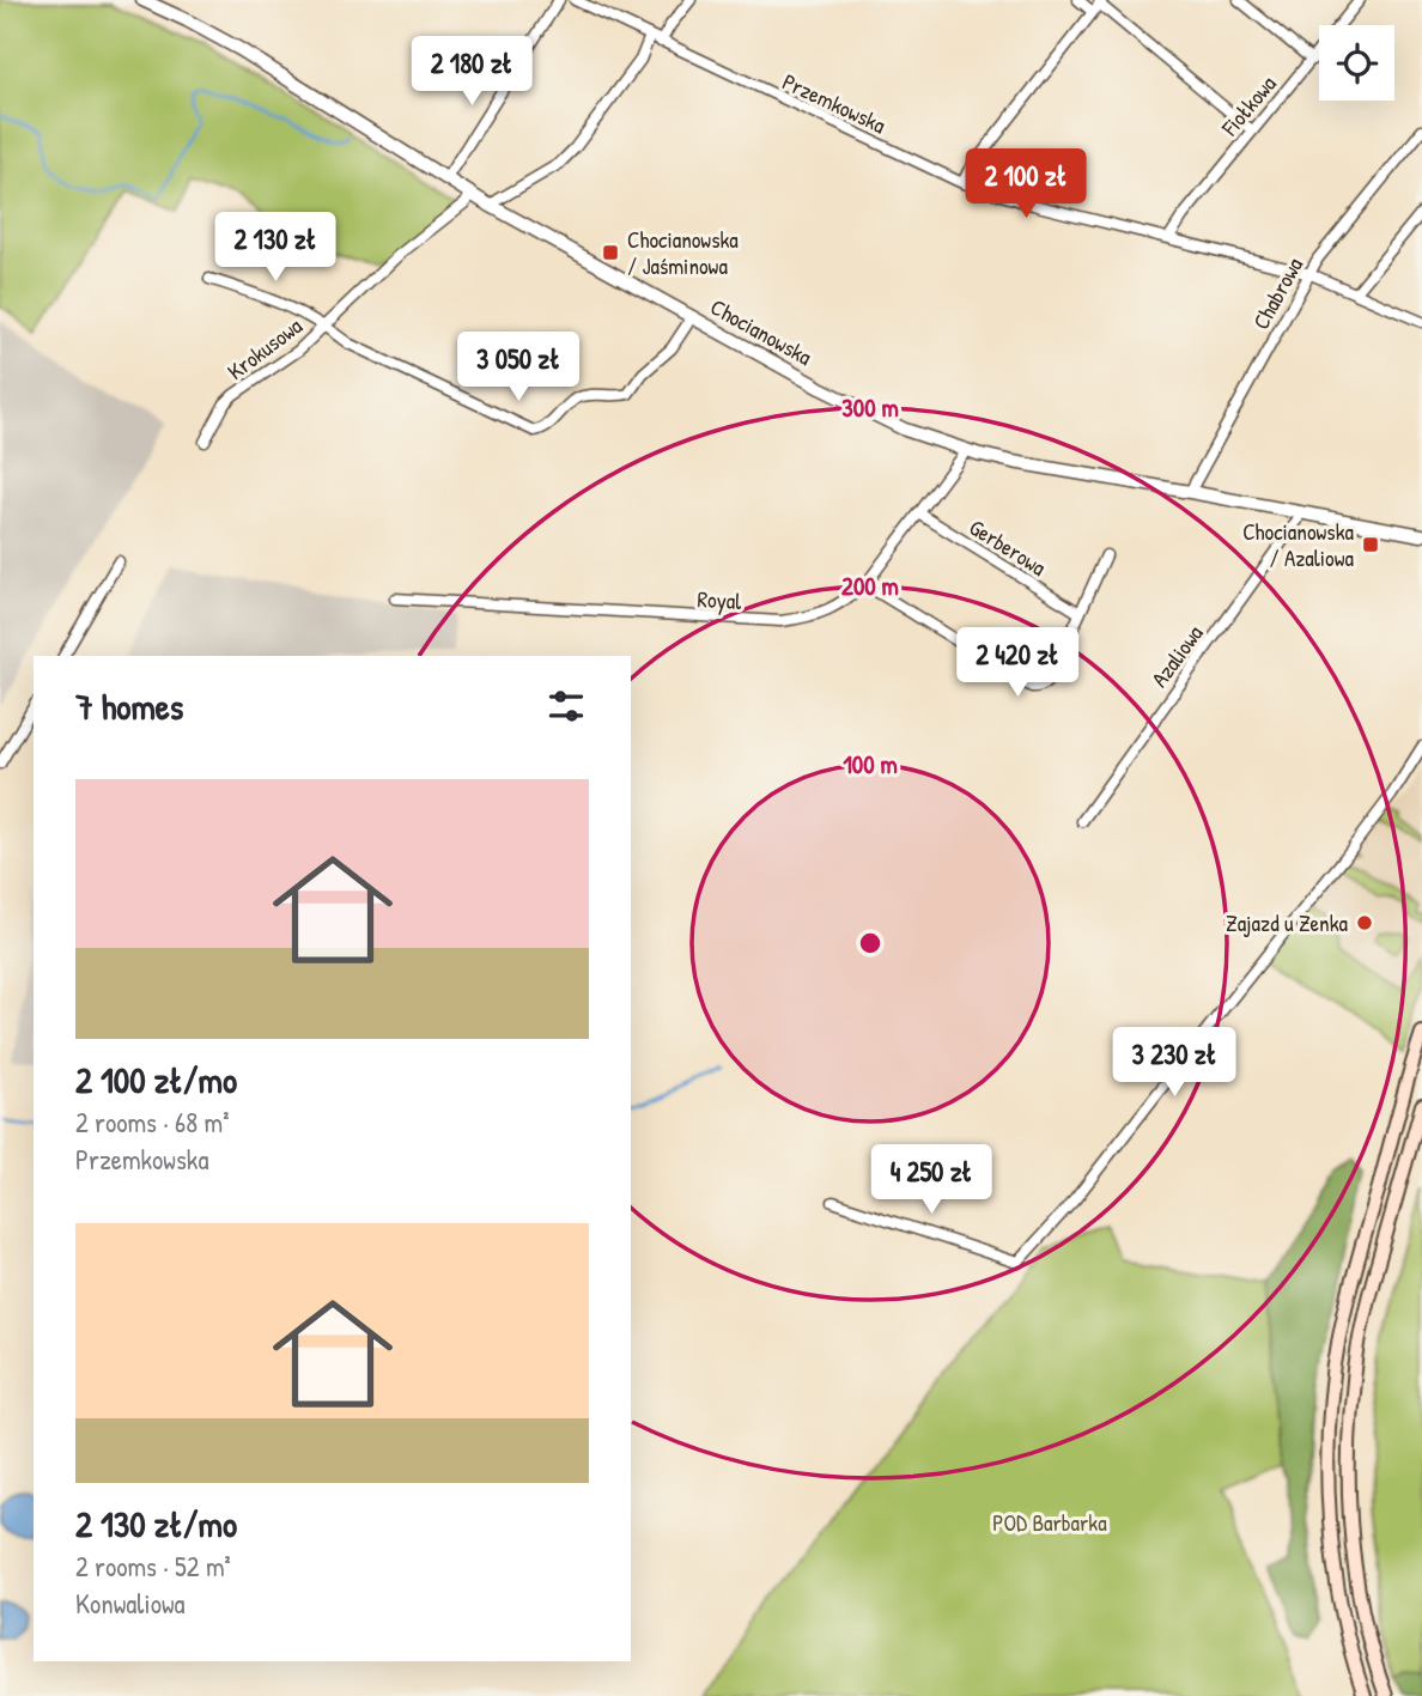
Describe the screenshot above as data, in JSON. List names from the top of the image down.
{
  "streets": {
    "street": [
      "Przemkowska",
      "Fiołkowa",
      "Chabrowa",
      "Chocianowska",
      "Krokusowa",
      "Gerberowa",
      "Royal",
      "Azaliowa"
    ]
  },
  "crossings": [
    ["Przemkowska", "Fiołkowa"],
    ["Przemkowska", "Chabrowa"],
    ["Chabrowa", "Chocianowska"],
    ["Chocianowska", "Krokusowa"],
    ["Chocianowska", "Royal"],
    ["Chocianowska", "Azaliowa"],
    ["Gerberowa", "Royal"]
  ],
  "parks": ["POD Barbarka"],
  "places": {
    "transit": ["Chocianowska / Jaśminowa", "Chocianowska / Azaliowa"],
    "other": ["Zajazd u Zenka"]
  },
  "page": {
    "price": [
      "2 180 zł",
      "2 100 zł",
      "2 130 zł",
      "3 050 zł",
      "2 420 zł",
      "3 230 zł",
      "4 250 zł"
    ],
    "heading": "7 homes",
    "list": [
      {
        "name": "2 100 zł/mo",
        "note": "2 rooms · 68 m² · Przemkowska"
      },
      {
        "name": "2 130 zł/mo",
        "note": "2 rooms · 52 m² · Konwaliowa"
      }
    ]
  },
  "rings": ["300 m", "200 m", "100 m"]
}
